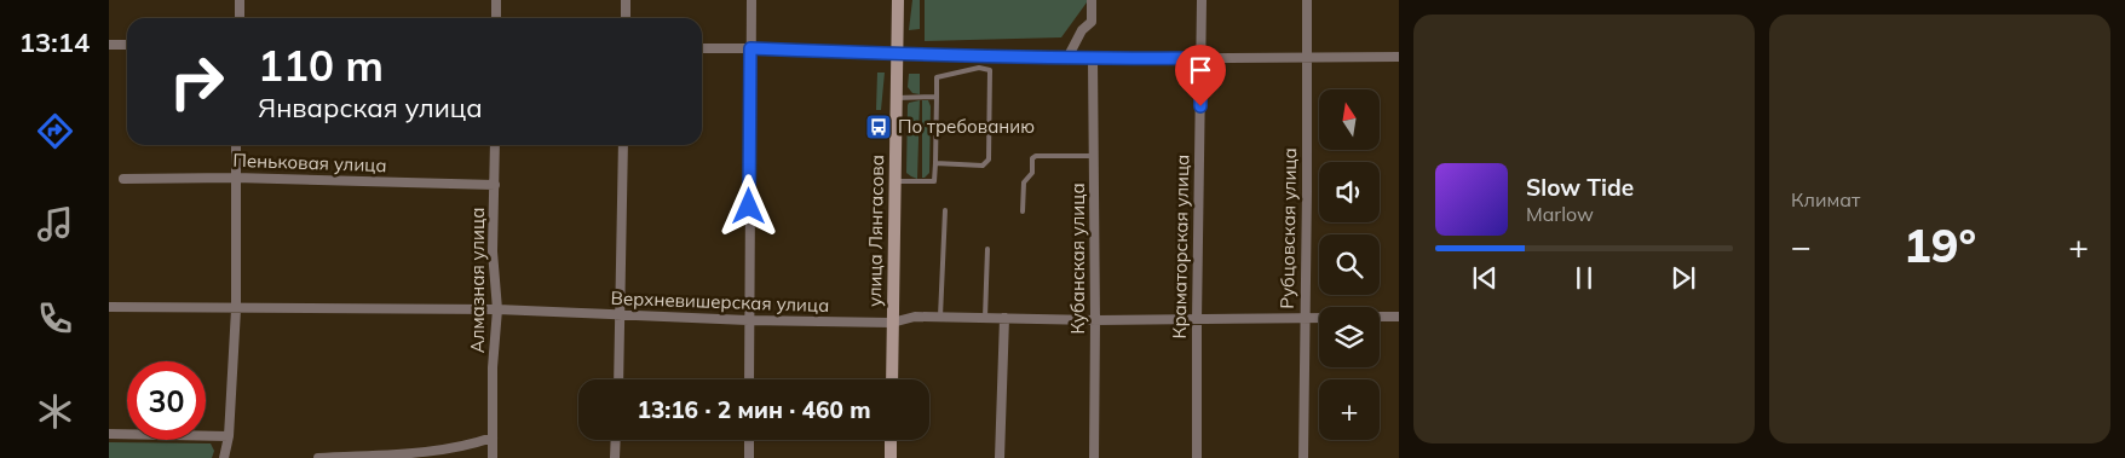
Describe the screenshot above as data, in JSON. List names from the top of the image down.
{
  "streets": {
    "main road": ["улица Лянгасова"],
    "street": [
      "Пеньковая улица",
      "Рубцовская улица",
      "Краматорская улица",
      "Кубанская улица",
      "Алмазная улица",
      "Верхневишерская улица"
    ]
  },
  "crossings": [
    ["Пеньковая улица", "Алмазная улица"],
    ["Рубцовская улица", "Верхневишерская улица"],
    ["улица Лянгасова", "Верхневишерская улица"],
    ["Краматорская улица", "Верхневишерская улица"],
    ["Кубанская улица", "Верхневишерская улица"],
    ["Алмазная улица", "Верхневишерская улица"]
  ],
  "places": {
    "bus stop": ["По требованию"]
  },
  "north": "top",
  "page": {
    "tabs": "13:14",
    "tile": "Климат",
    "turn": ["110 m", "Январская улица"],
    "map_buttons": "+",
    "song": ["Slow Tide", "Marlow"],
    "heat": ["−", "19°", "+"],
    "limit": "30",
    "trip": "13:16 · 2 мин · 460 m"
  }
}
